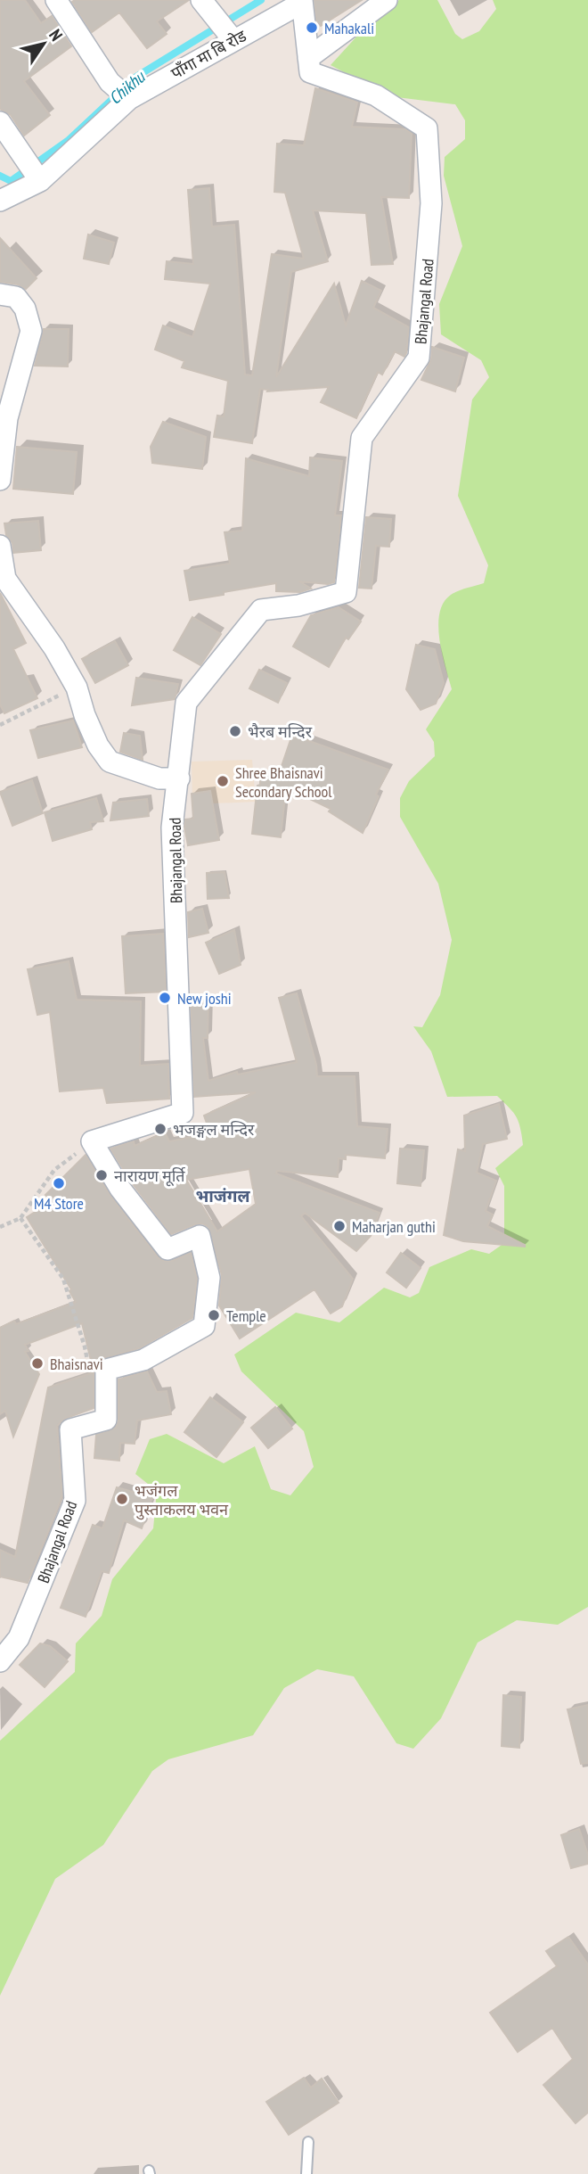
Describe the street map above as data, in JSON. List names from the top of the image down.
{
  "streets": {
    "street": ["पाँगा मा बि रोड", "Bhajangal Road"]
  },
  "districts": ["भाजंगल"],
  "water": ["Chikhu"],
  "places": [
    "Mahakali",
    "भैरब मन्दिर",
    "Shree Bhaisnavi Secondary School",
    "New joshi",
    "भजङ्गल मन्दिर",
    "नारायण मूर्ति",
    "M4 Store",
    "Maharjan guthi",
    "Temple",
    "Bhaisnavi",
    "भजंगल पुस्ताकलय भवन"
  ],
  "north": "top right"
}
